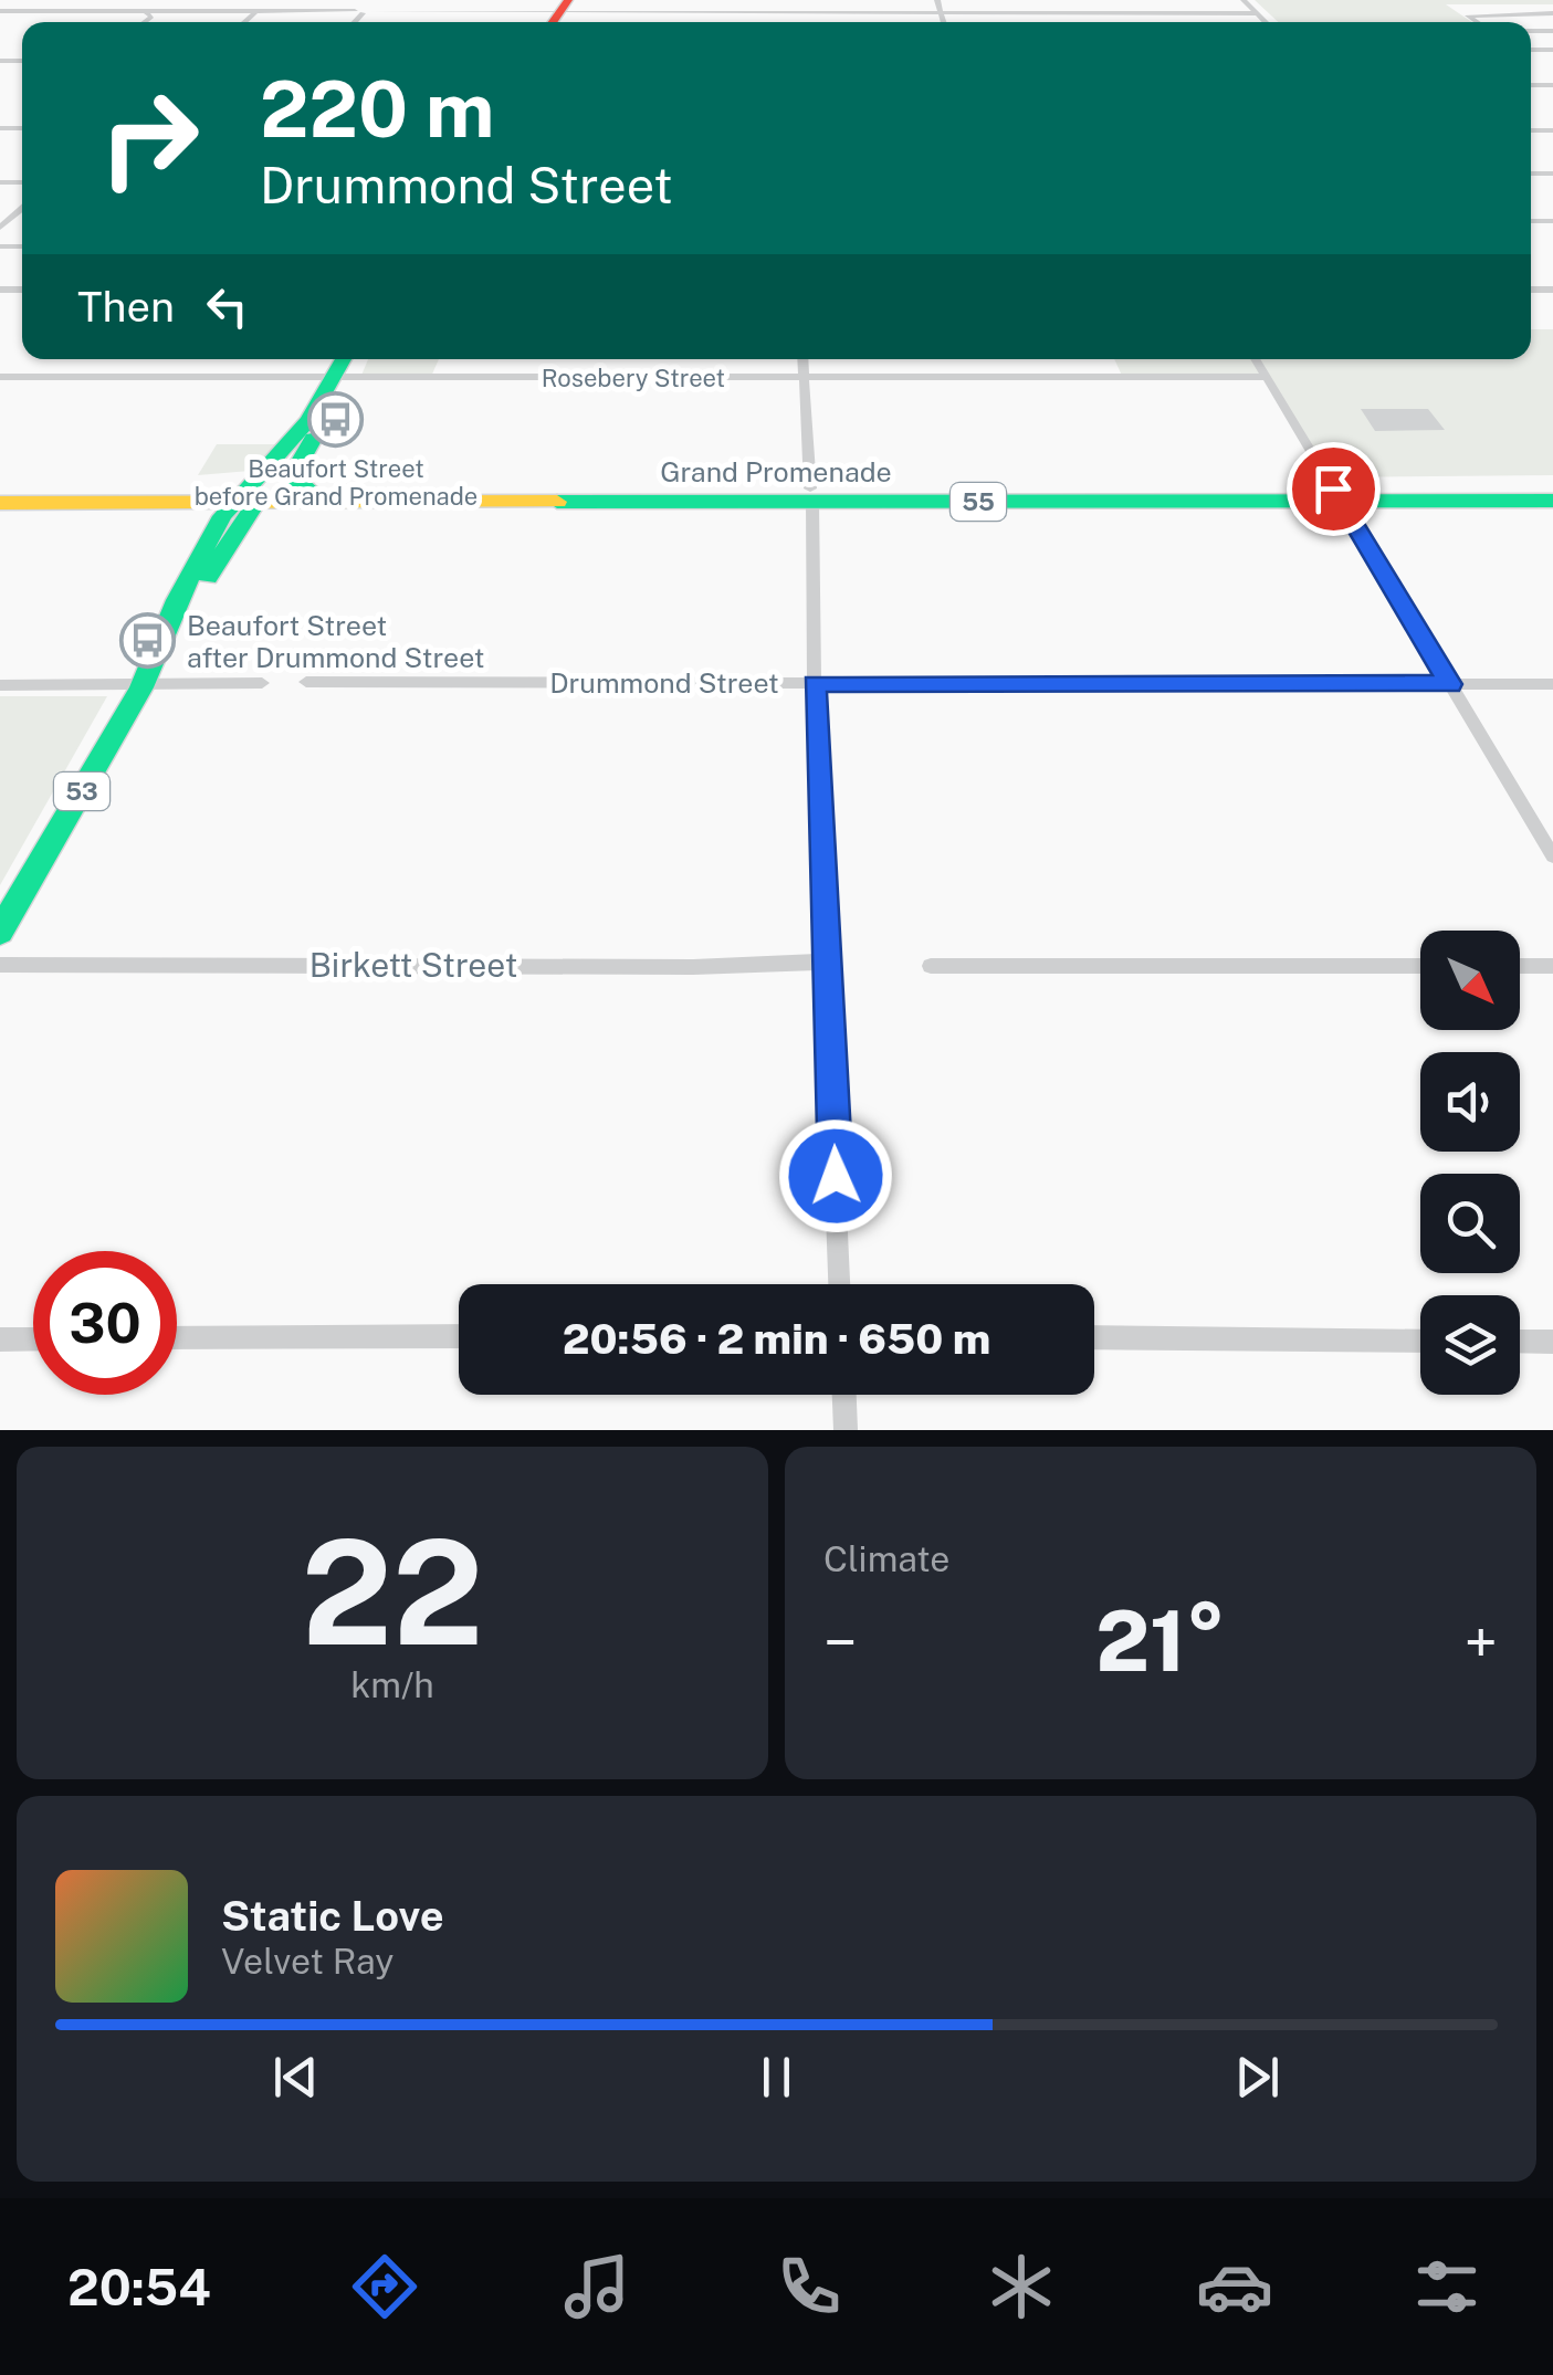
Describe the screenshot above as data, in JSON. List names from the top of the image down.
{
  "streets": {
    "main road": ["Grand Promenade", "55", "53"],
    "street": ["Rosebery Street", "Drummond Street", "Birkett Street"]
  },
  "crossings": [
    ["Rosebery Street", "53"],
    ["Grand Promenade", "53"]
  ],
  "places": {
    "bus stop": ["Beaufort Street before Grand Promenade", "Beaufort Street after Drummond Street"]
  },
  "north": "bottom right",
  "page": {
    "turn": ["220 m", "Drummond Street"],
    "then": "Then",
    "limit": "30",
    "trip": "20:56 · 2 min · 650 m",
    "tile": [
      ["22", "km/h"],
      "Climate"
    ],
    "heat": ["−", "21°", "+"],
    "song": ["Static Love", "Velvet Ray"],
    "tabs": "20:54"
  }
}
